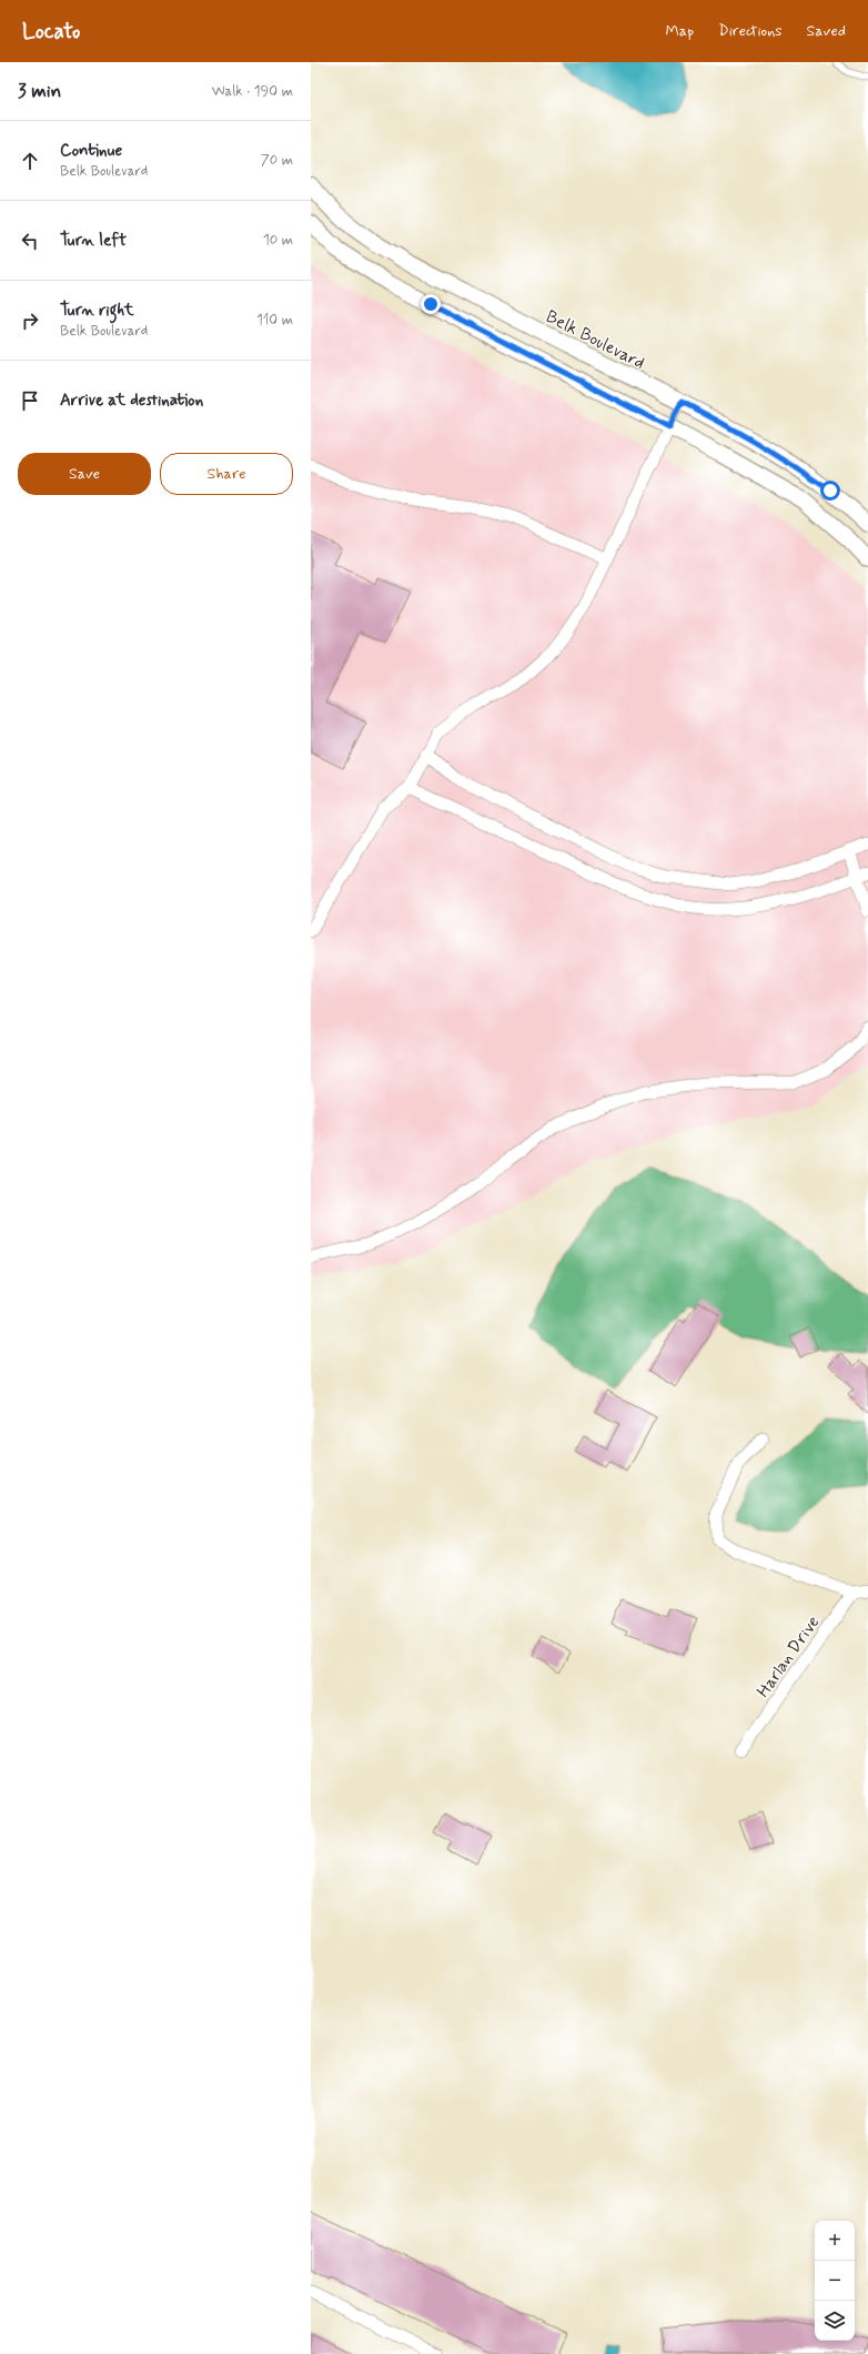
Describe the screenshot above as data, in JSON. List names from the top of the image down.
{
  "streets": {
    "street": ["Belk Boulevard", "Harlan Drive"]
  },
  "page": {
    "header": "Locato",
    "nav": ["Map", "Directions", "Saved"],
    "heading": ["3 min", "Walk · 190 m"],
    "list": [
      ["Continue", "Belk Boulevard", "70 m"],
      ["Turn left", "10 m"],
      ["Turn right", "Belk Boulevard", "110 m"],
      "Arrive at destination"
    ],
    "buttons": ["Save", "Share"],
    "map_buttons": ["+", "−"]
  }
}
